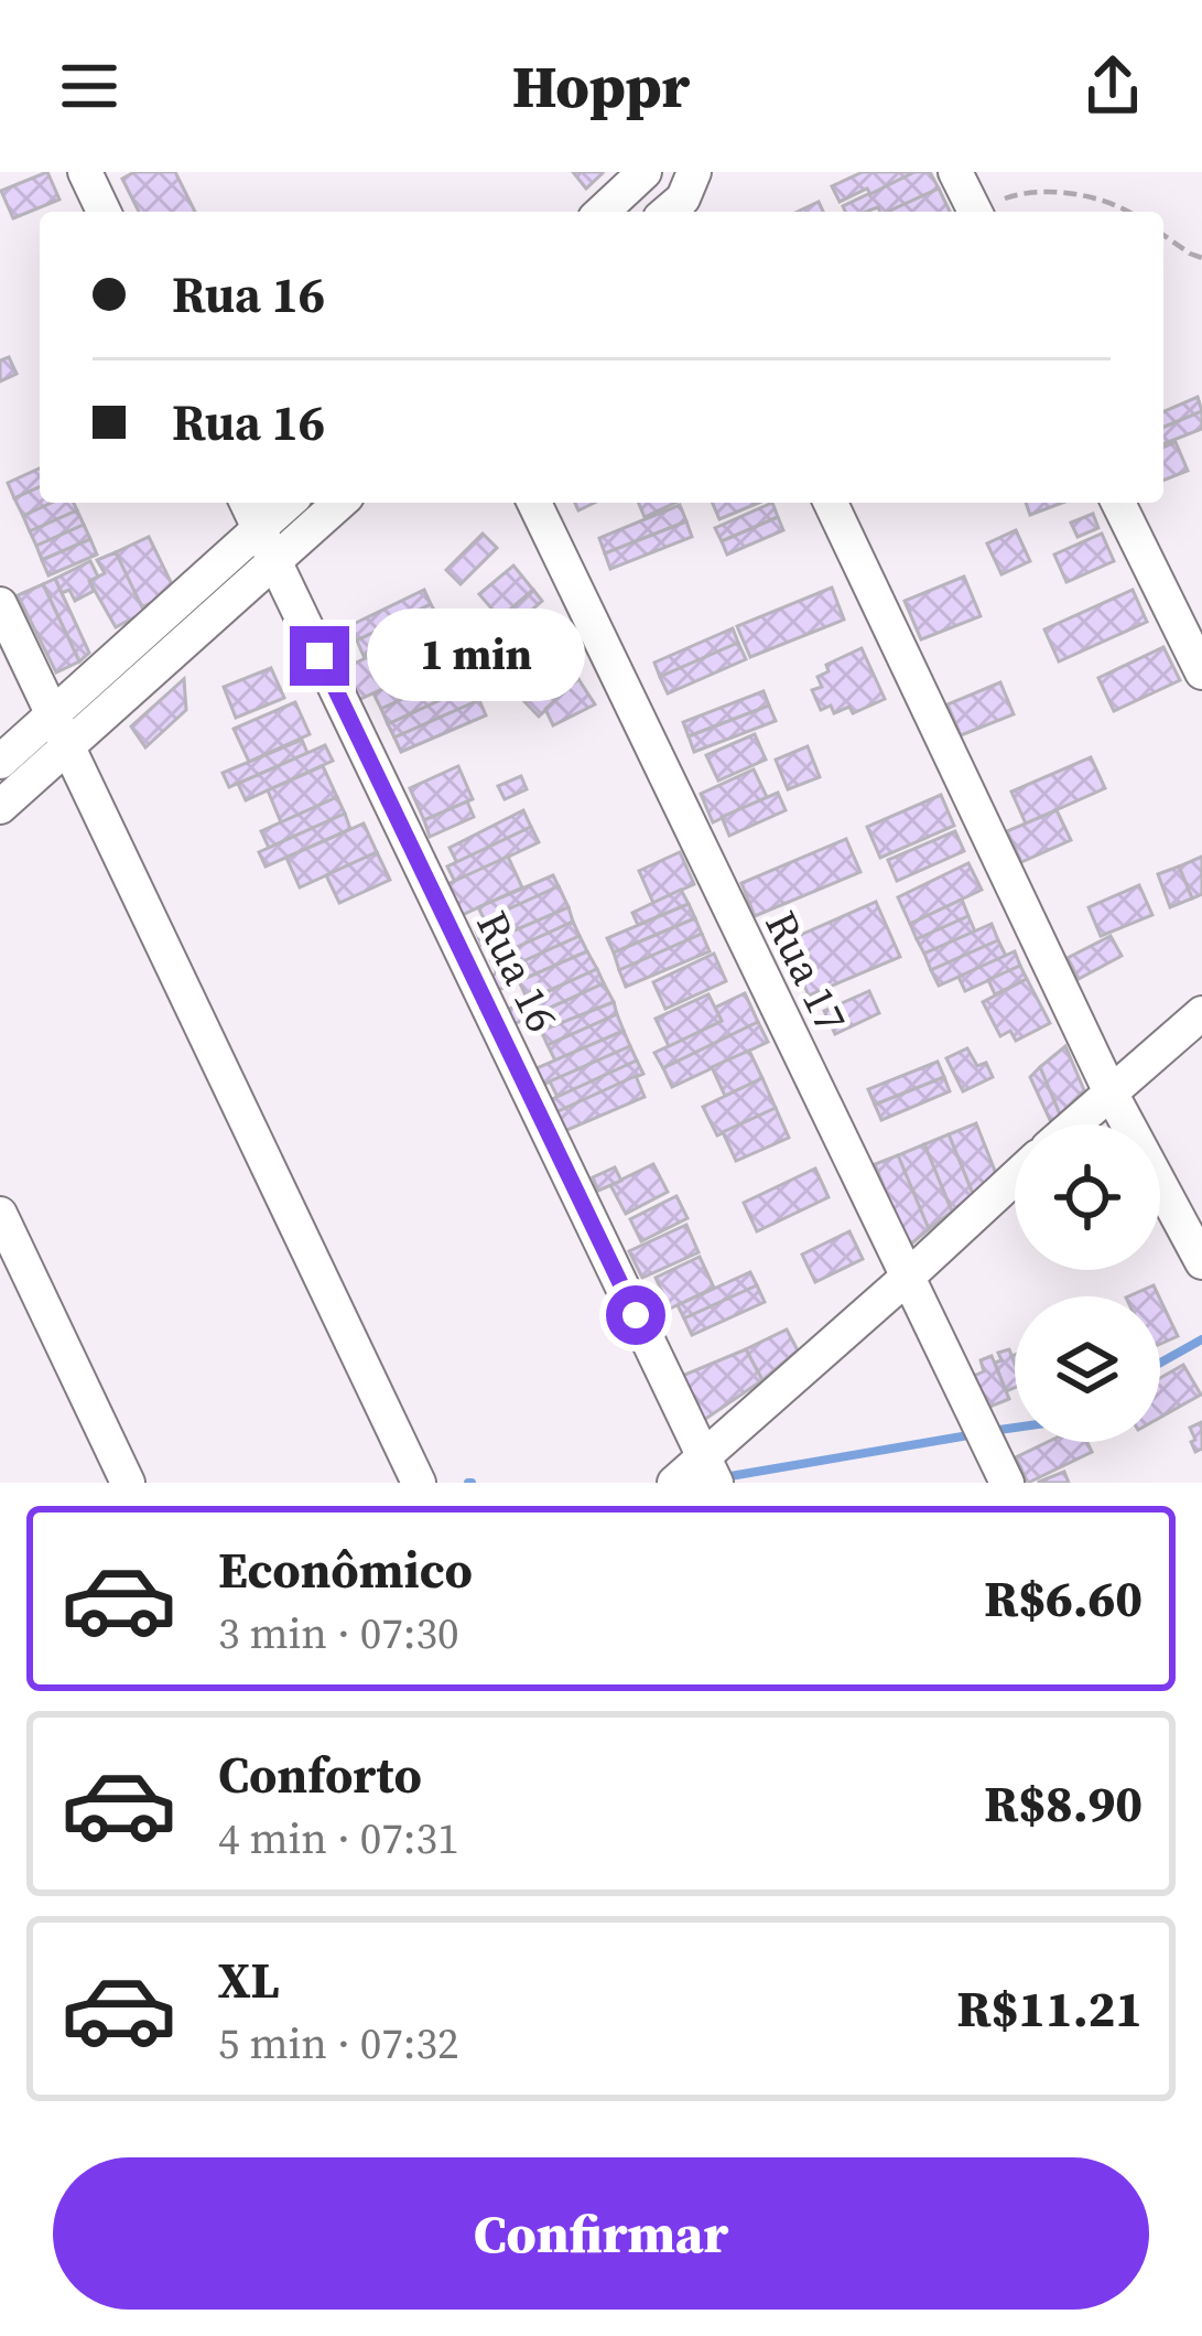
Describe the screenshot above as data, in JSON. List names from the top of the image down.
{
  "streets": {
    "street": ["Rua 16", "Rua 17"]
  },
  "page": {
    "header": "Hoppr",
    "banner": ["Rua 16", "Rua 16"],
    "bubble": "1 min",
    "list": [
      {
        "name": "Econômico",
        "note": "3 min · 07:30",
        "value": "R$6.60"
      },
      {
        "name": "Conforto",
        "note": "4 min · 07:31",
        "value": "R$8.90"
      },
      {
        "name": "XL",
        "note": "5 min · 07:32",
        "value": "R$11.21"
      }
    ],
    "buttons": "Confirmar"
  }
}
